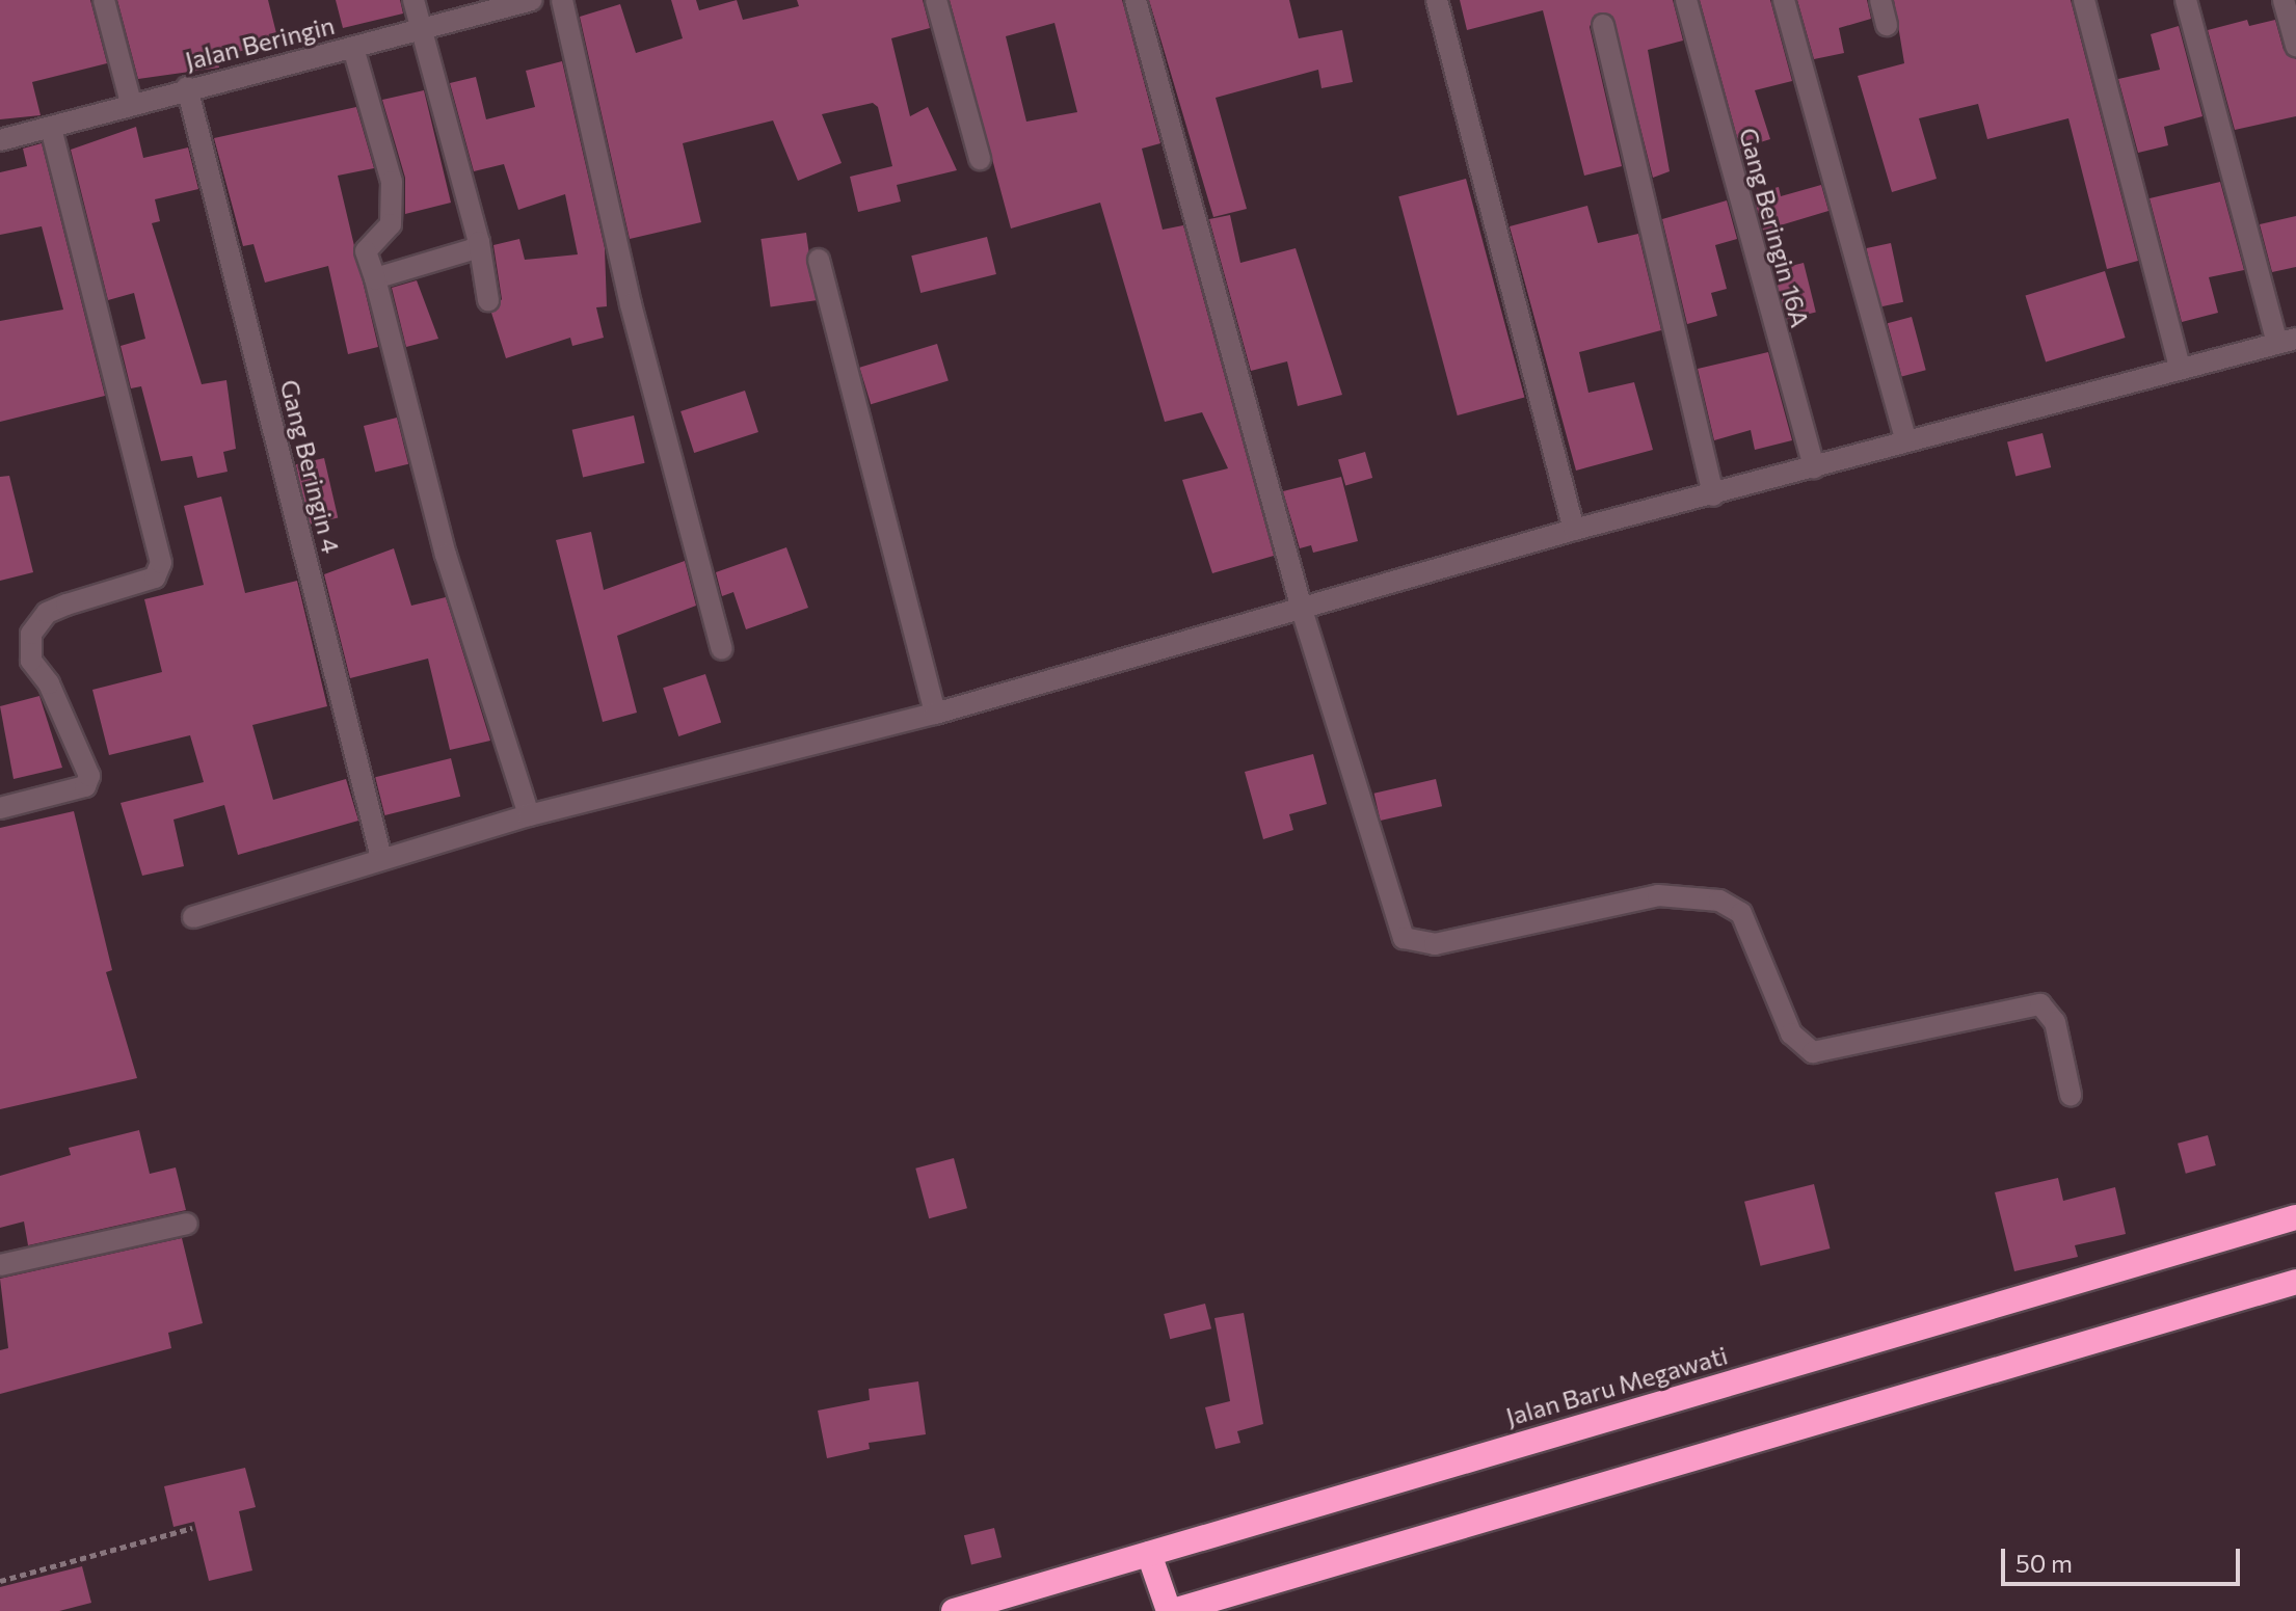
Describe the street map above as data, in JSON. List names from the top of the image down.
{
  "streets": {
    "highway": ["Jalan Baru Megawati"],
    "street": ["Jalan Beringin", "Gang Beringin 16A", "Gang Beringin 4"]
  },
  "crossings": [
    ["Jalan Beringin", "Gang Beringin 4"]
  ],
  "scale_bar": "50 m"
}
